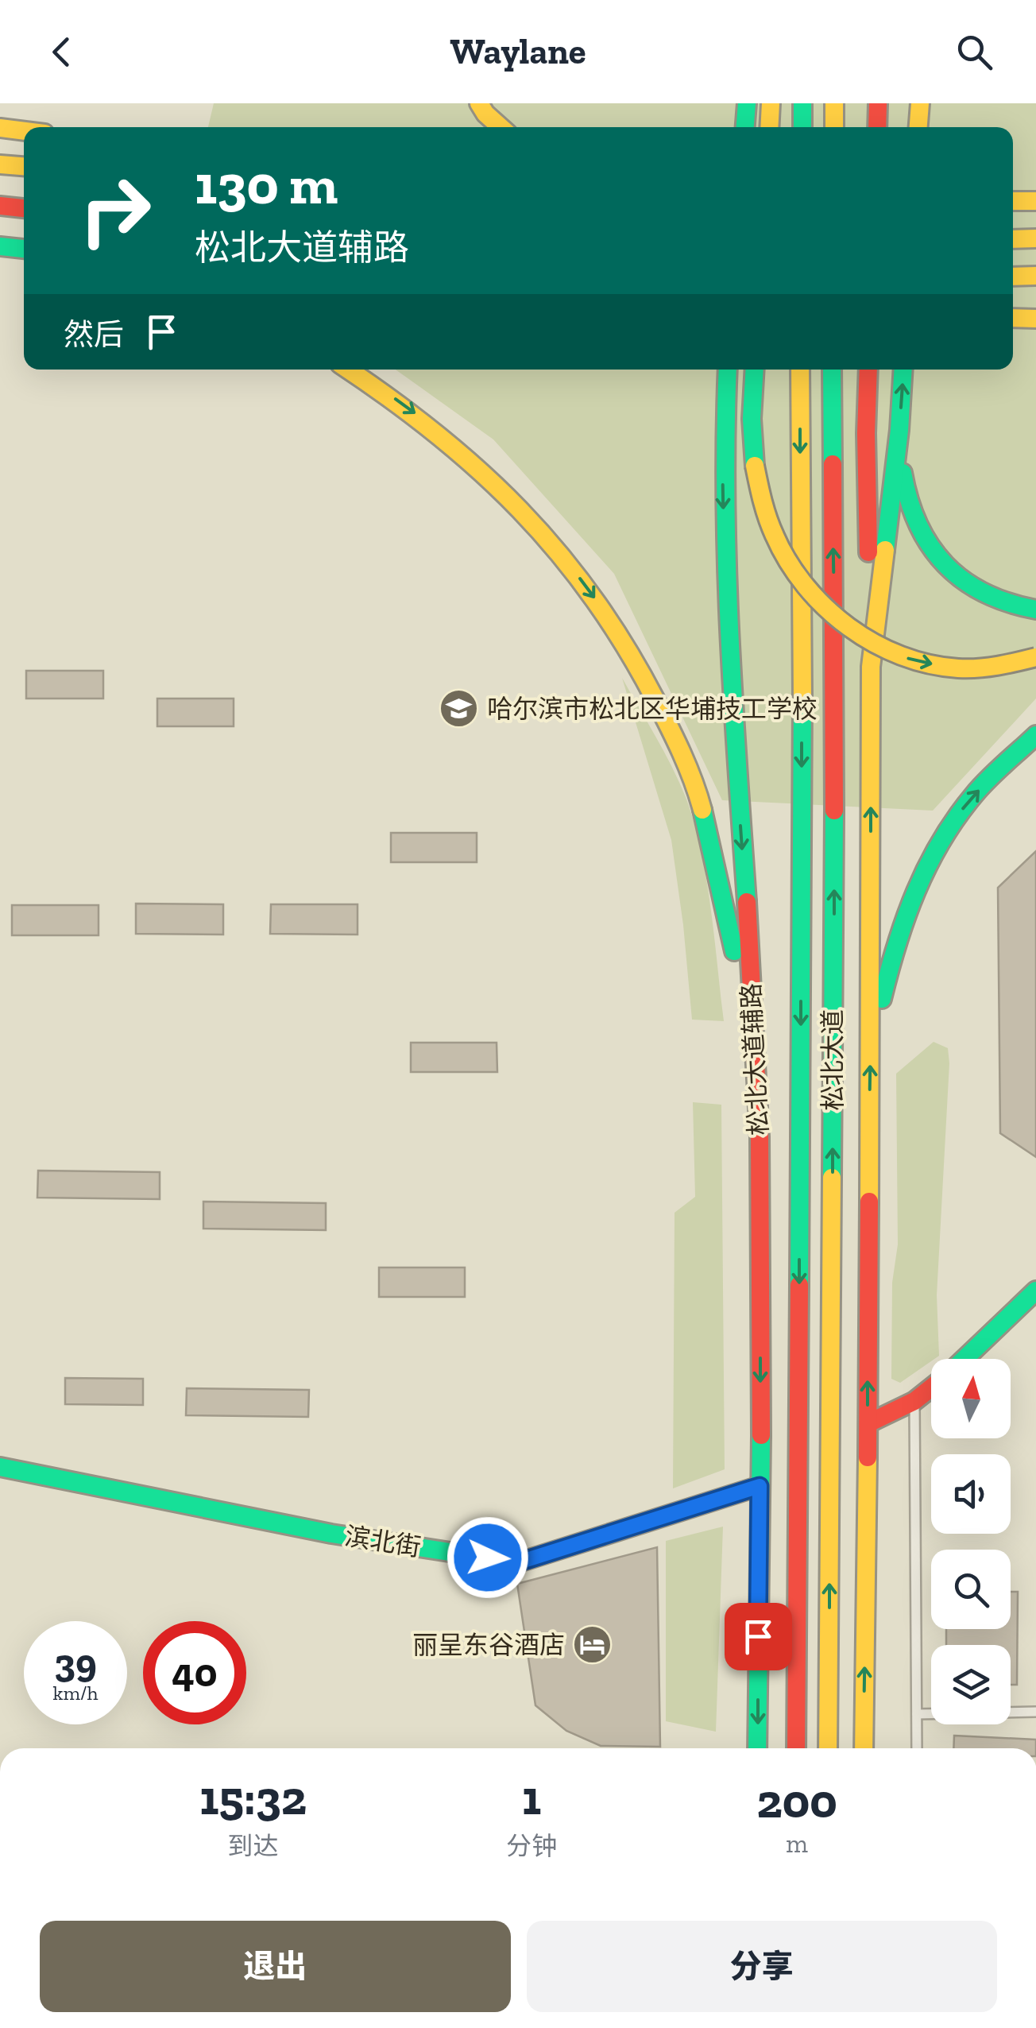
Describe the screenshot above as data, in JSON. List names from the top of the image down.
{
  "streets": {
    "main road": ["松北大道辅路", "松北大道", "滨北街"]
  },
  "crossings": [
    ["松北大道辅路", "滨北街"]
  ],
  "places": {
    "school or university": ["哈尔滨市松北区华埔技工学校"],
    "hotel": ["丽呈东谷酒店"]
  },
  "north": "top",
  "page": {
    "header": "Waylane",
    "turn": ["130 m", "松北大道辅路"],
    "then": "然后",
    "speed": "39 km/h",
    "limit": "40",
    "eta": [
      "15:32",
      "到达",
      "1",
      "分钟",
      "200",
      "m"
    ],
    "buttons": ["退出", "分享"]
  }
}
